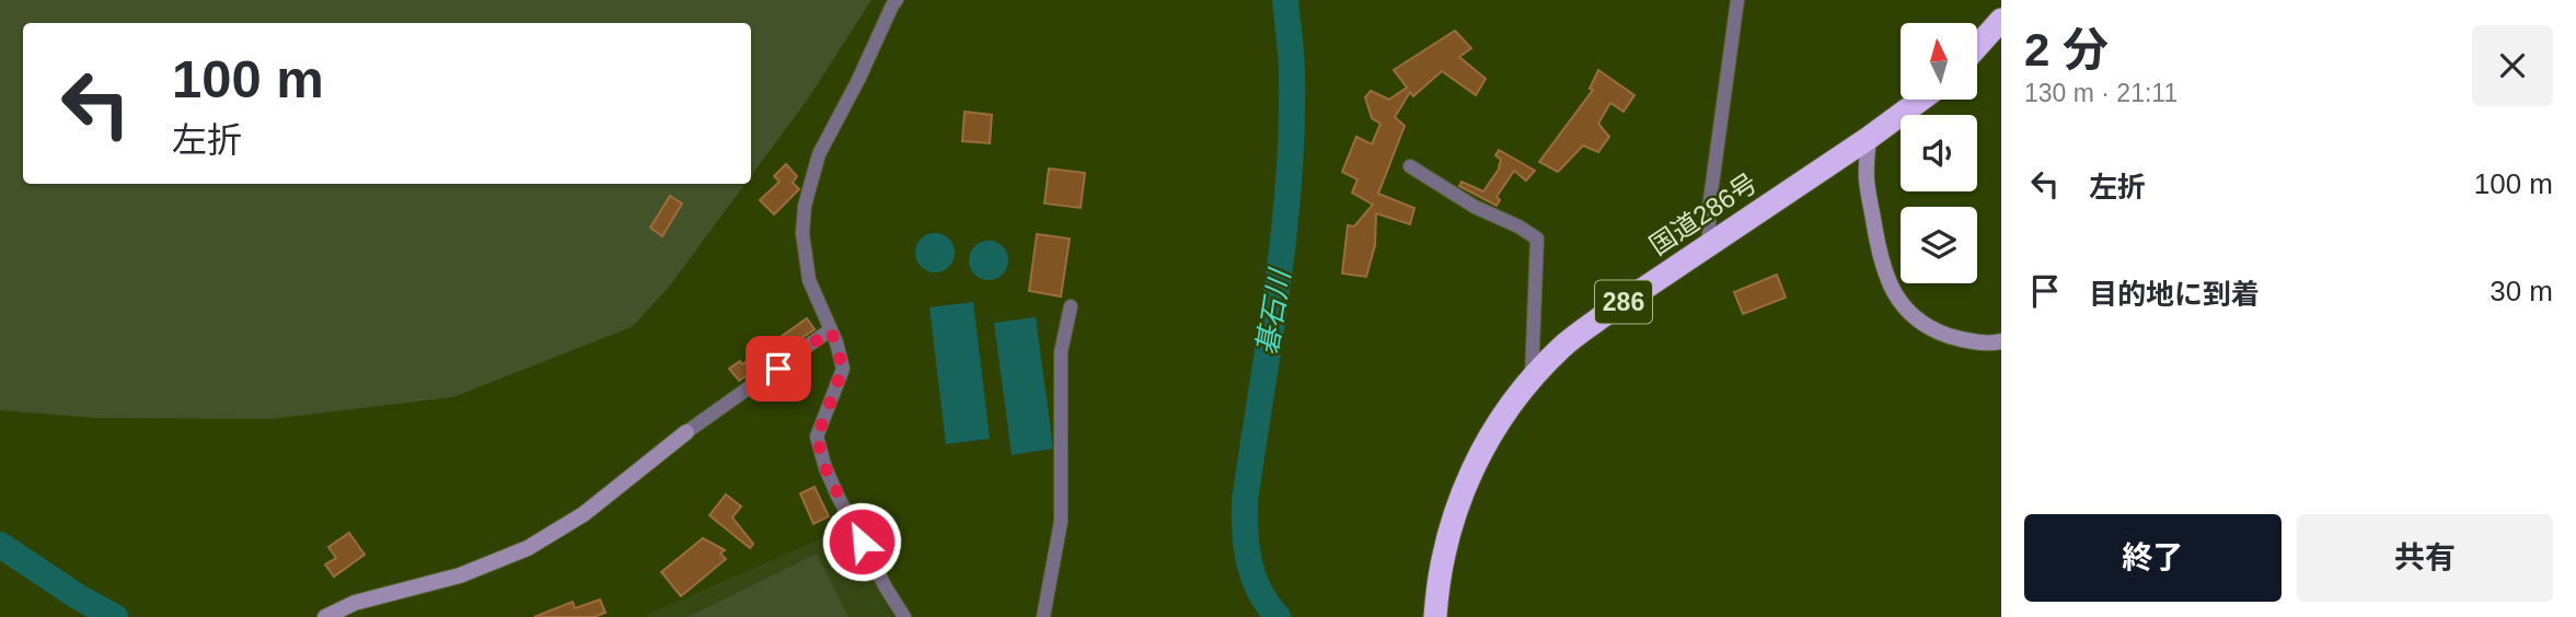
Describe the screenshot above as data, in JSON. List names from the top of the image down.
{
  "streets": {
    "highway": ["国道286号", "286"]
  },
  "water": ["碁石川"],
  "north": "top",
  "page": {
    "heading": ["2 分", "130 m · 21:11"],
    "turn": ["100 m", "左折"],
    "list": [
      {
        "name": "左折",
        "value": "100 m"
      },
      {
        "name": "目的地に到着",
        "value": "30 m"
      }
    ],
    "buttons": ["終了", "共有"]
  }
}
